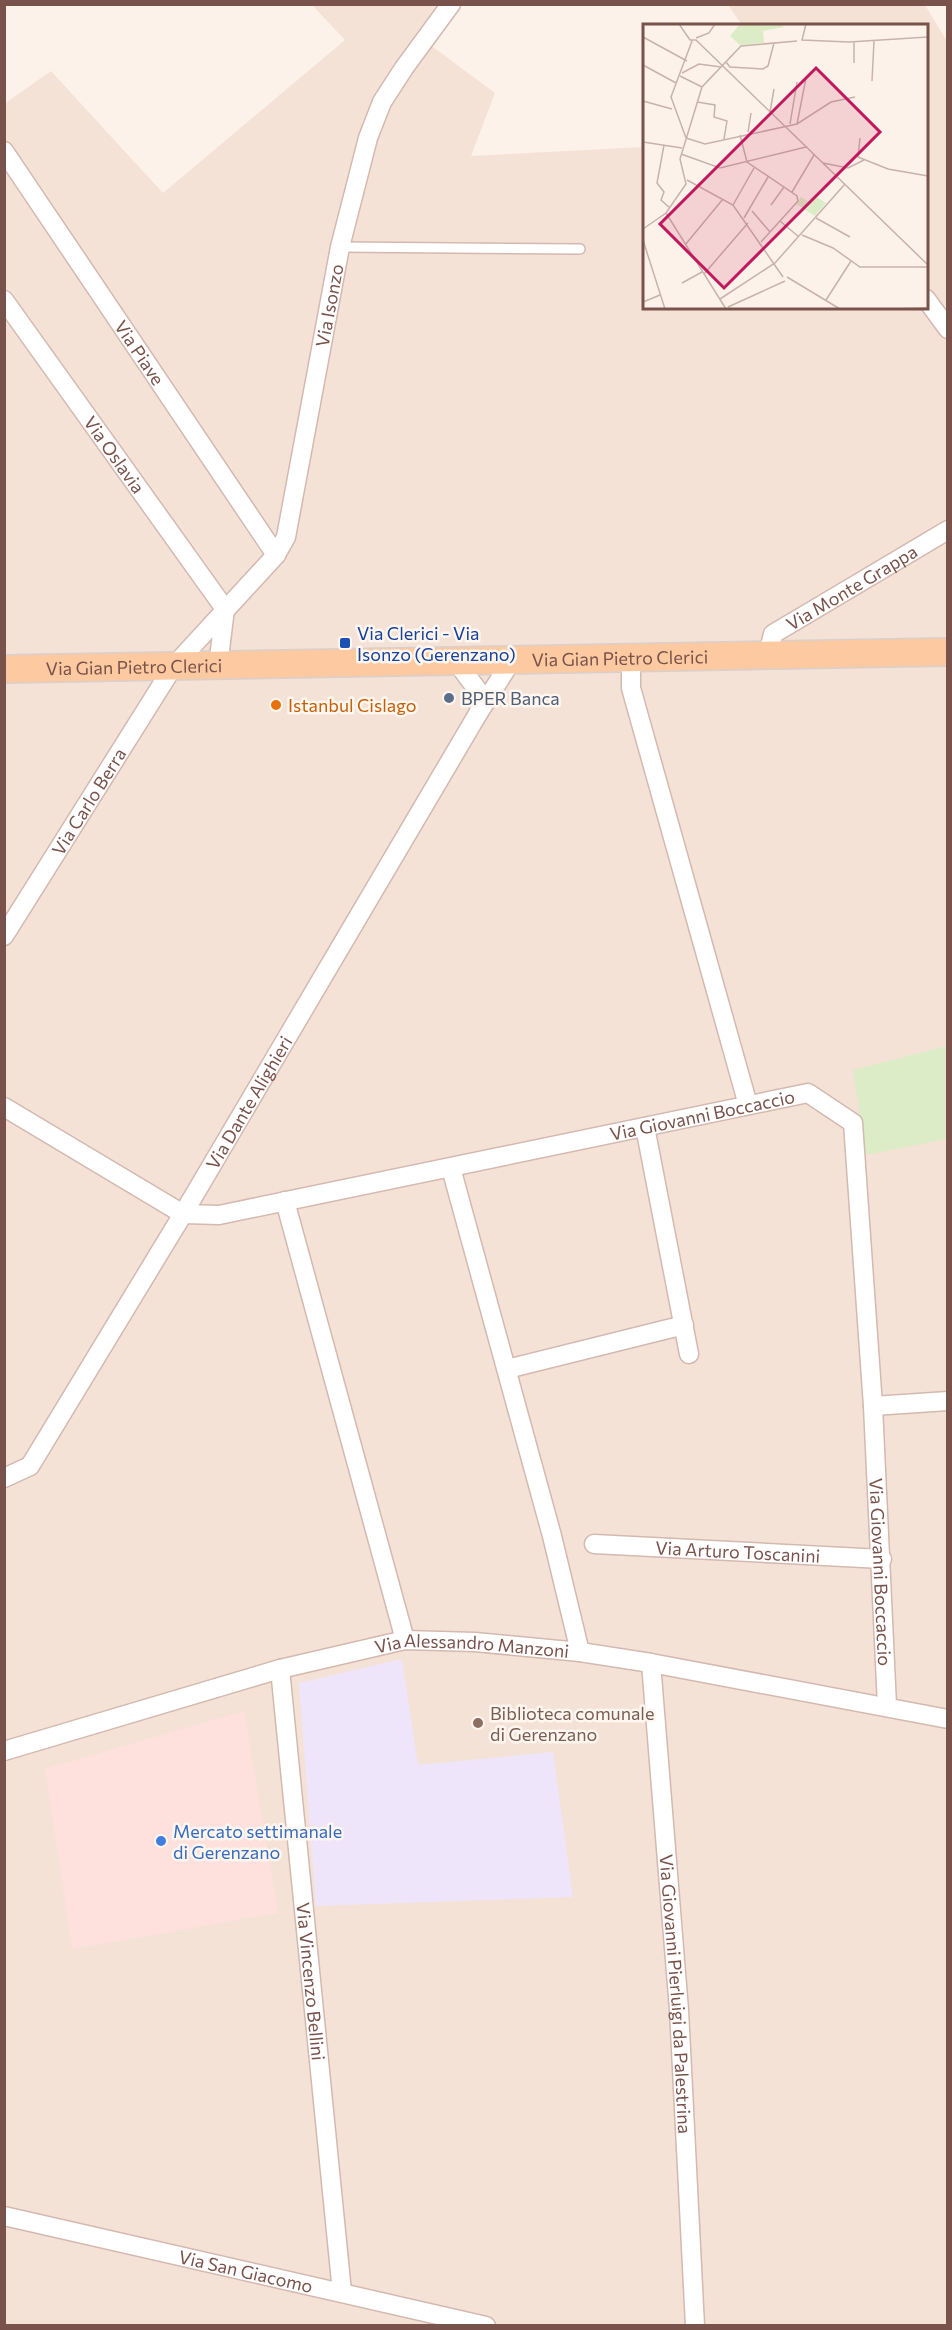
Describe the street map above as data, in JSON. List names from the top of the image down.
{
  "streets": {
    "main road": ["Via Gian Pietro Clerici"],
    "street": [
      "Via Isonzo",
      "Via Piave",
      "Via Oslavia",
      "Via Monte Grappa",
      "Via Carlo Berra",
      "Via Dante Alighieri",
      "Via Giovanni Boccaccio",
      "Via Arturo Toscanini",
      "Via Alessandro Manzoni",
      "Via Vincenzo Bellini",
      "Via Giovanni Pierluigi da Palestrina",
      "Via San Giacomo"
    ]
  },
  "crossings": [
    ["Via Isonzo", "Via Piave"],
    ["Via Isonzo", "Via Oslavia"],
    ["Via Isonzo", "Via Gian Pietro Clerici"],
    ["Via Isonzo", "Via Carlo Berra"],
    ["Via Monte Grappa", "Via Gian Pietro Clerici"],
    ["Via Gian Pietro Clerici", "Via Carlo Berra"],
    ["Via Gian Pietro Clerici", "Via Dante Alighieri"],
    ["Via Dante Alighieri", "Via Giovanni Boccaccio"],
    ["Via Giovanni Boccaccio", "Via Arturo Toscanini"],
    ["Via Giovanni Boccaccio", "Via Alessandro Manzoni"],
    ["Via Alessandro Manzoni", "Via Vincenzo Bellini"],
    ["Via Alessandro Manzoni", "Via Giovanni Pierluigi da Palestrina"],
    ["Via Vincenzo Bellini", "Via San Giacomo"]
  ],
  "places": {
    "transit": ["Via Clerici - Via Isonzo (Gerenzano)"],
    "other": [
      "BPER Banca",
      "Istanbul Cislago",
      "Biblioteca comunale di Gerenzano",
      "Mercato settimanale di Gerenzano"
    ]
  }
}
